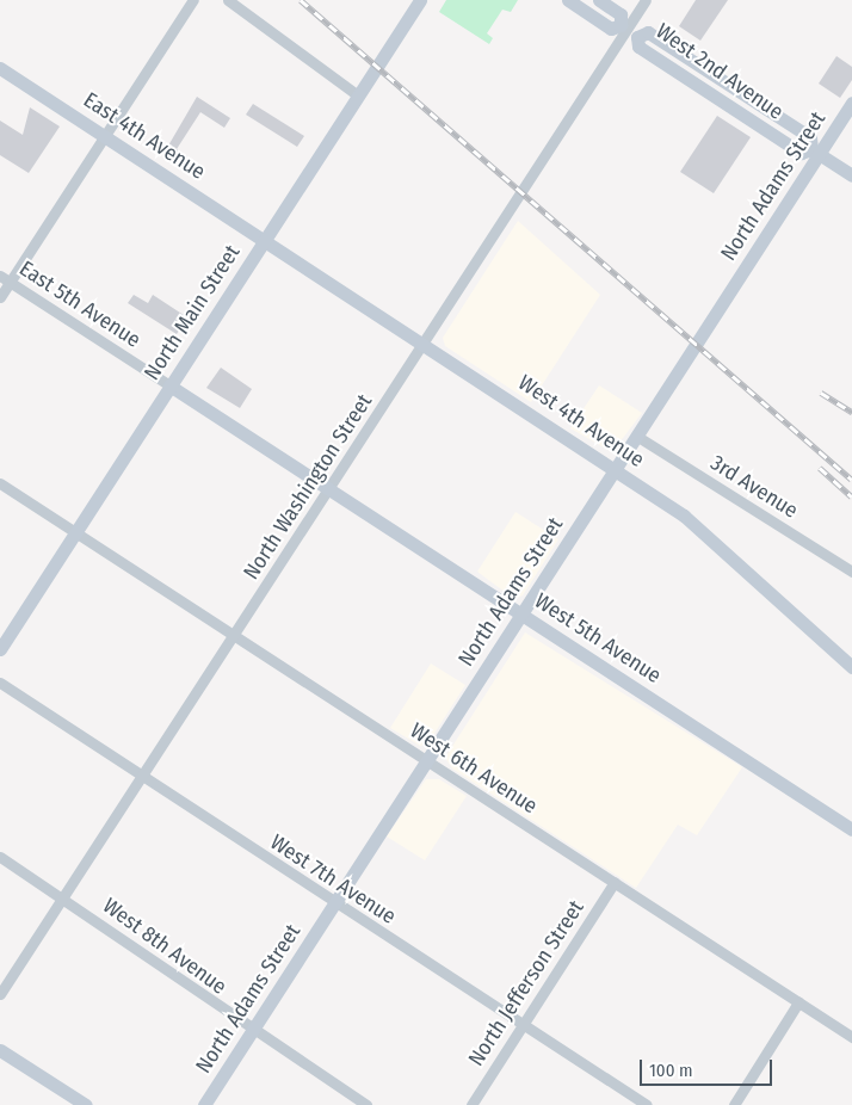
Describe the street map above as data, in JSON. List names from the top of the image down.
{
  "streets": {
    "street": [
      "West 2nd Avenue",
      "East 4th Avenue",
      "North Adams Street",
      "East 5th Avenue",
      "North Main Street",
      "West 4th Avenue",
      "North Washington Street",
      "3rd Avenue",
      "West 5th Avenue",
      "West 6th Avenue",
      "West 7th Avenue",
      "West 8th Avenue",
      "North Jefferson Street"
    ]
  },
  "crossings": [
    ["West 2nd Avenue", "North Adams Street"],
    ["West 2nd Avenue", "North Washington Street"],
    ["East 4th Avenue", "North Main Street"],
    ["East 4th Avenue", "West 4th Avenue"],
    ["North Adams Street", "West 4th Avenue"],
    ["North Adams Street", "3rd Avenue"],
    ["North Adams Street", "West 5th Avenue"],
    ["North Adams Street", "West 6th Avenue"],
    ["North Adams Street", "West 7th Avenue"],
    ["North Adams Street", "West 8th Avenue"],
    ["East 5th Avenue", "North Main Street"],
    ["East 5th Avenue", "West 5th Avenue"],
    ["North Main Street", "West 4th Avenue"],
    ["North Main Street", "West 5th Avenue"],
    ["North Main Street", "West 6th Avenue"],
    ["West 4th Avenue", "North Washington Street"],
    ["North Washington Street", "West 5th Avenue"],
    ["North Washington Street", "West 6th Avenue"],
    ["North Washington Street", "West 7th Avenue"],
    ["North Washington Street", "West 8th Avenue"],
    ["West 6th Avenue", "North Jefferson Street"],
    ["West 7th Avenue", "North Jefferson Street"]
  ],
  "scale_bar": "100 m"
}
